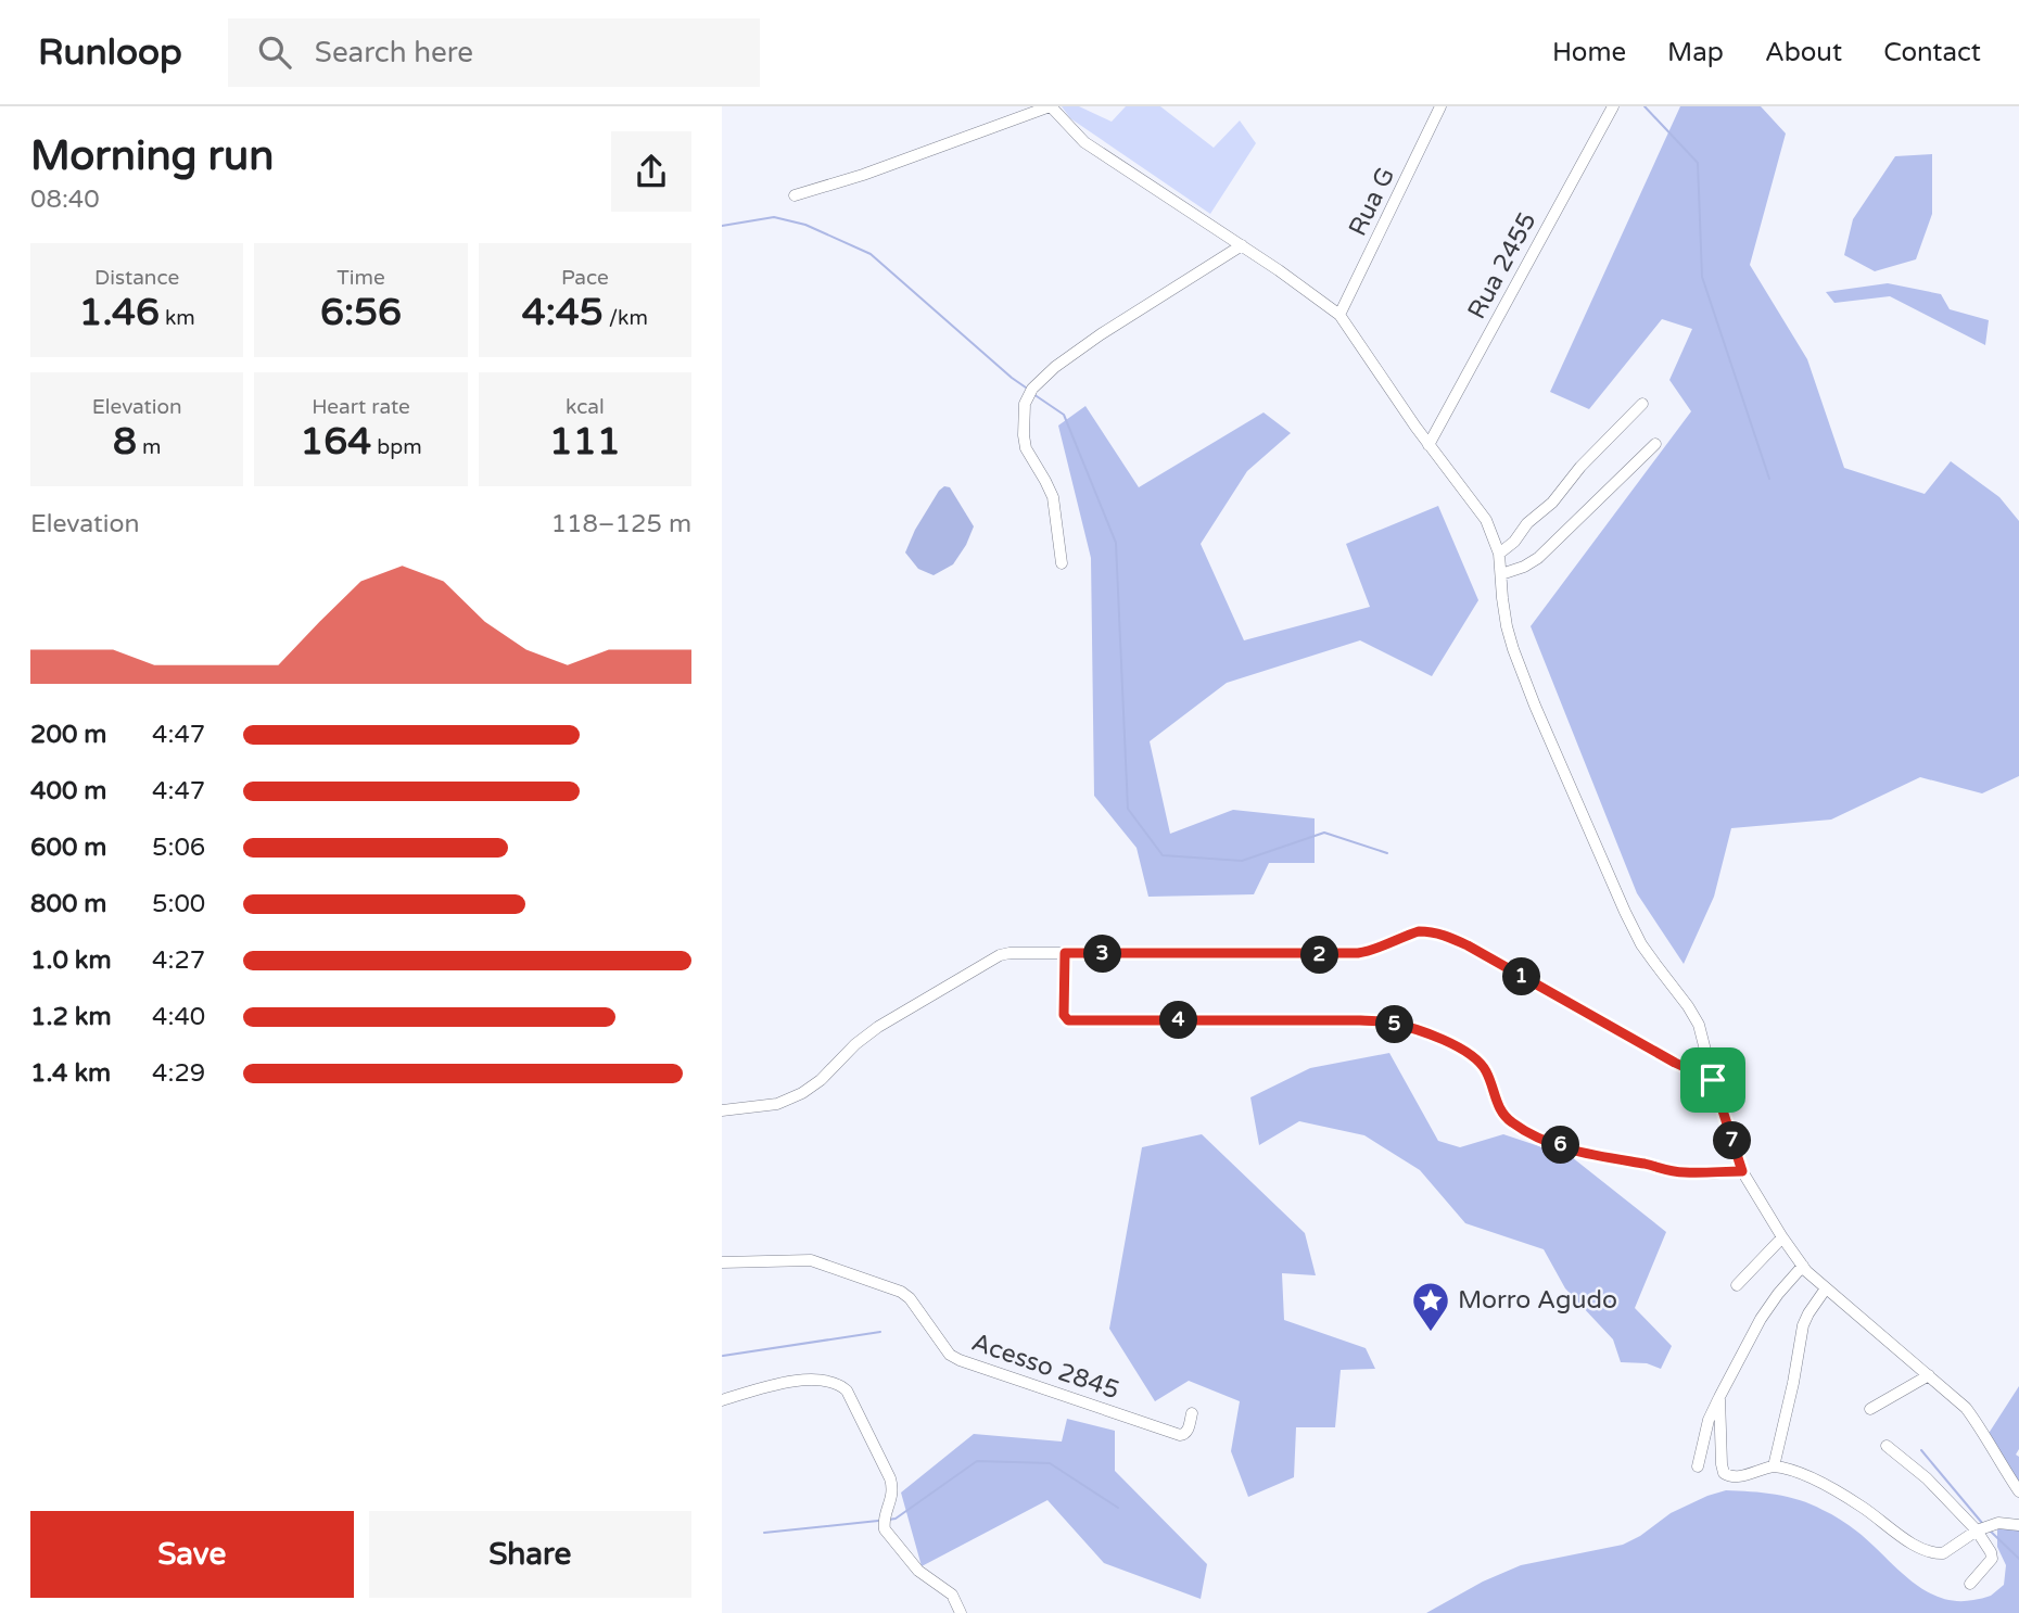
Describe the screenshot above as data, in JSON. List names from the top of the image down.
{
  "streets": {
    "street": ["Rua G", "Rua 2455", "Acesso 2845"]
  },
  "places": {
    "place": ["Morro Agudo"]
  },
  "page": {
    "header": "Runloop",
    "search": "Search here",
    "nav": [
      "Home",
      "Map",
      "About",
      "Contact"
    ],
    "heading": ["Morning run", "08:40"],
    "stats": [
      ["Distance", "1.46 km"],
      ["Time", "6:56"],
      ["Pace", "4:45 /km"],
      ["Elevation", "8 m"],
      ["Heart rate", "164 bpm"],
      ["kcal", "111"]
    ],
    "chart": ["Elevation", "118–125 m"],
    "list": [
      {
        "name": "200 m",
        "note": "4:47"
      },
      {
        "name": "400 m",
        "note": "4:47"
      },
      {
        "name": "600 m",
        "note": "5:06"
      },
      {
        "name": "800 m",
        "note": "5:00"
      },
      {
        "name": "1.0 km",
        "note": "4:27"
      },
      {
        "name": "1.2 km",
        "note": "4:40"
      },
      {
        "name": "1.4 km",
        "note": "4:29"
      }
    ],
    "pins": [
      "3",
      "2",
      "1",
      "4",
      "5",
      "7",
      "6"
    ],
    "buttons": ["Save", "Share"]
  }
}
